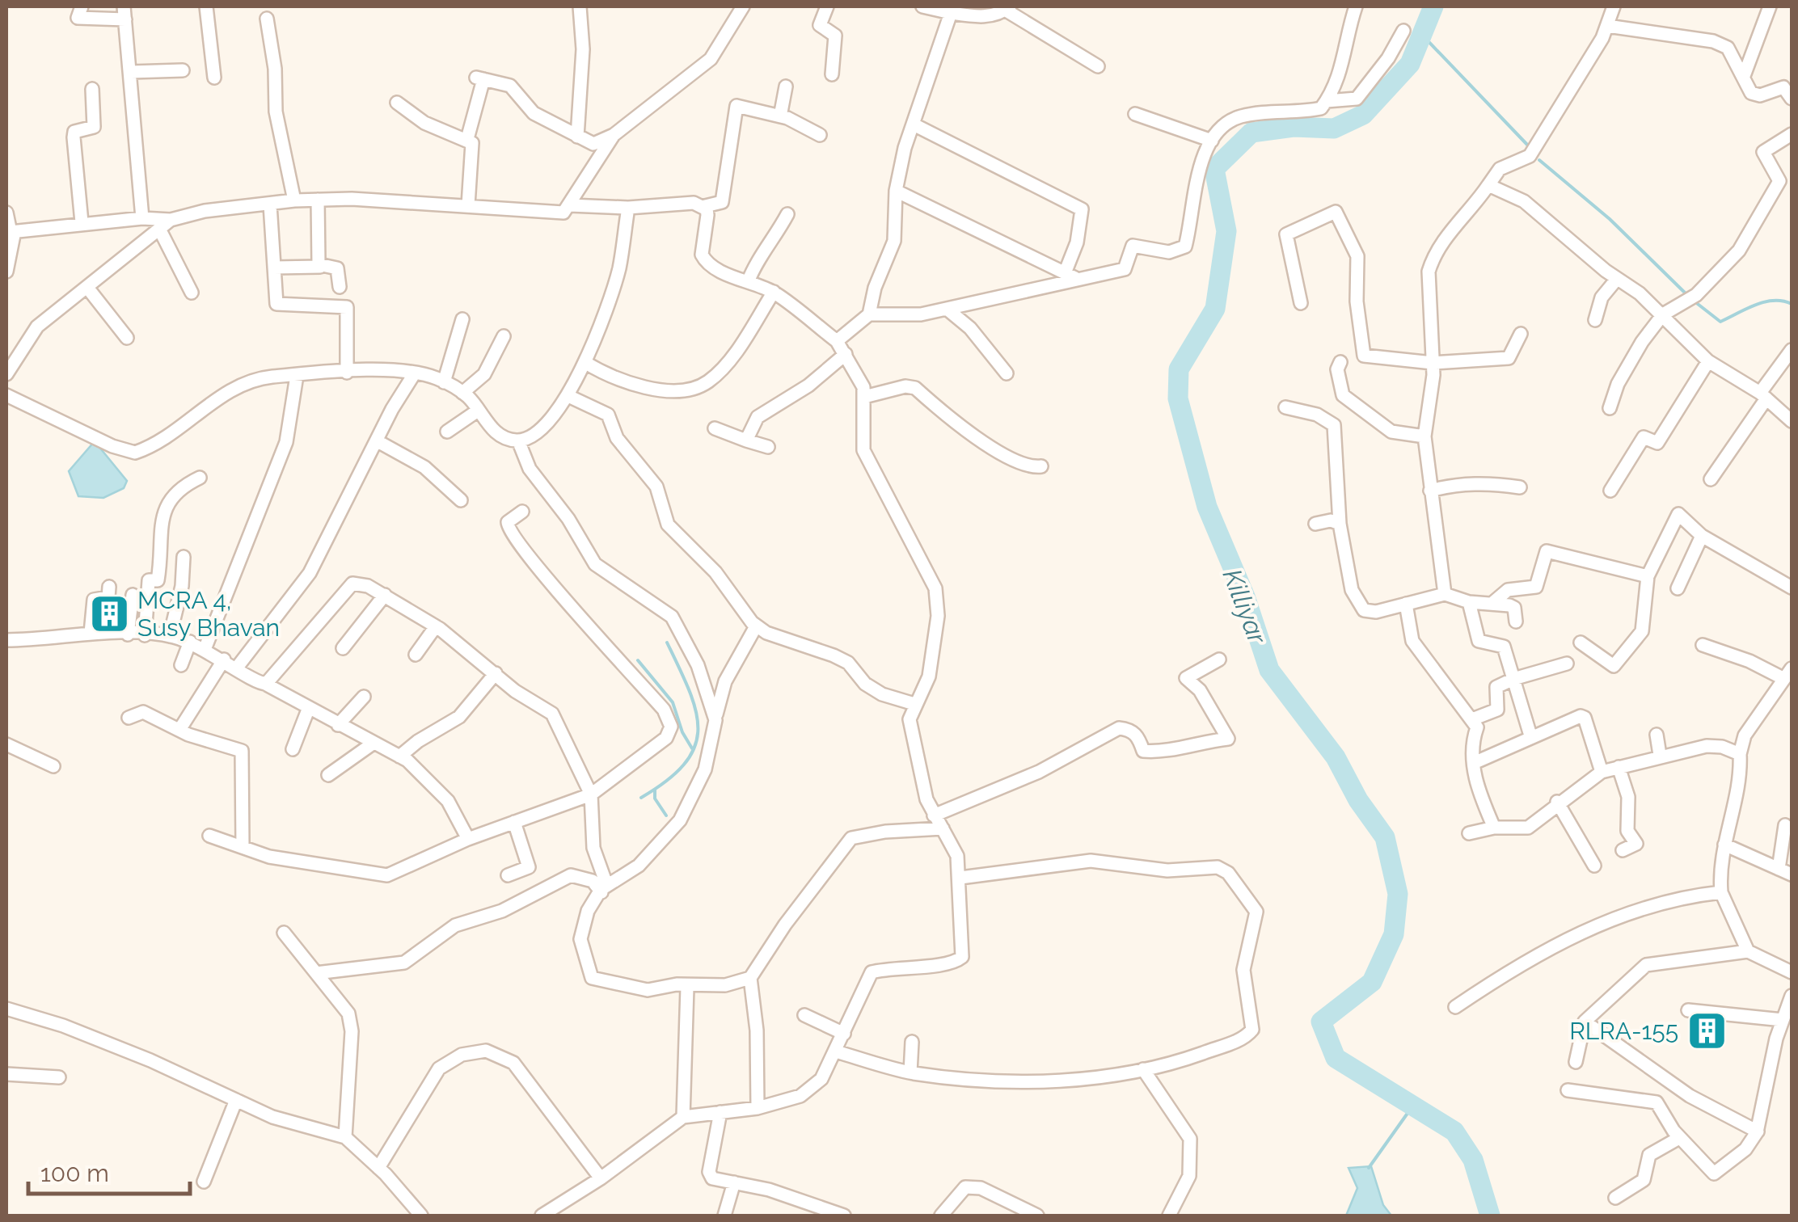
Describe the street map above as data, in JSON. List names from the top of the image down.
{
  "water": ["Killiyar"],
  "places": {
    "building": ["MCRA 4, Susy Bhavan", "RLRA-155"]
  },
  "scale_bar": "100 m"
}
